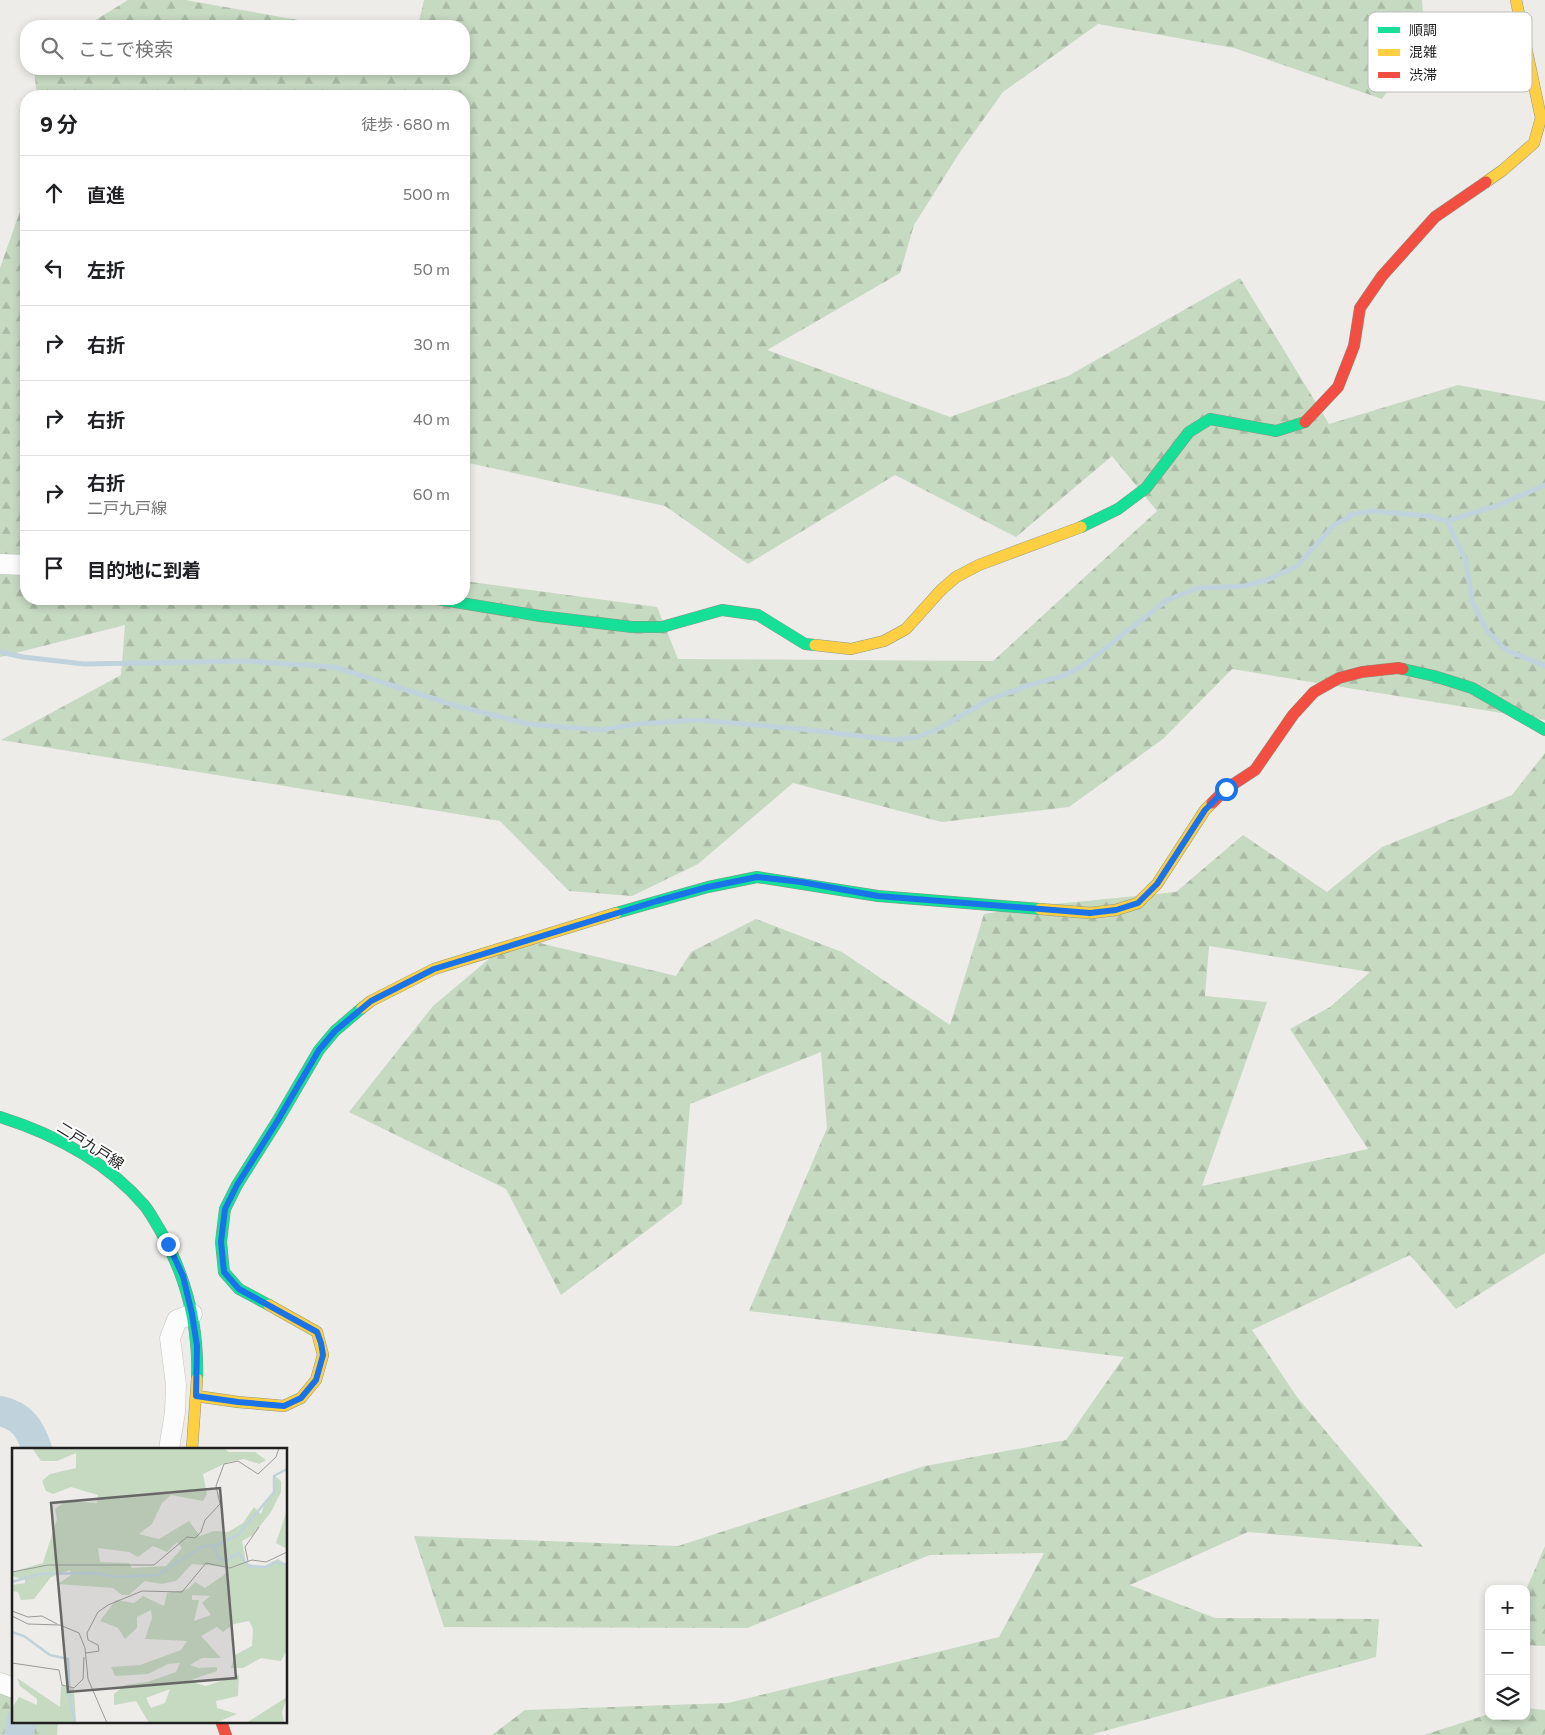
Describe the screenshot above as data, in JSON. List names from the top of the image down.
{
  "streets": {
    "street": ["二戸九戸線"]
  },
  "legend": ["順調", "混雑", "渋滞"],
  "page": {
    "search": "ここで検索",
    "heading": ["9 分", "徒歩 · 680 m"],
    "list": [
      ["直進", "500 m"],
      ["左折", "50 m"],
      ["右折", "30 m"],
      ["右折", "40 m"],
      ["右折", "二戸九戸線", "60 m"],
      "目的地に到着"
    ],
    "map_buttons": ["+", "−"]
  }
}
